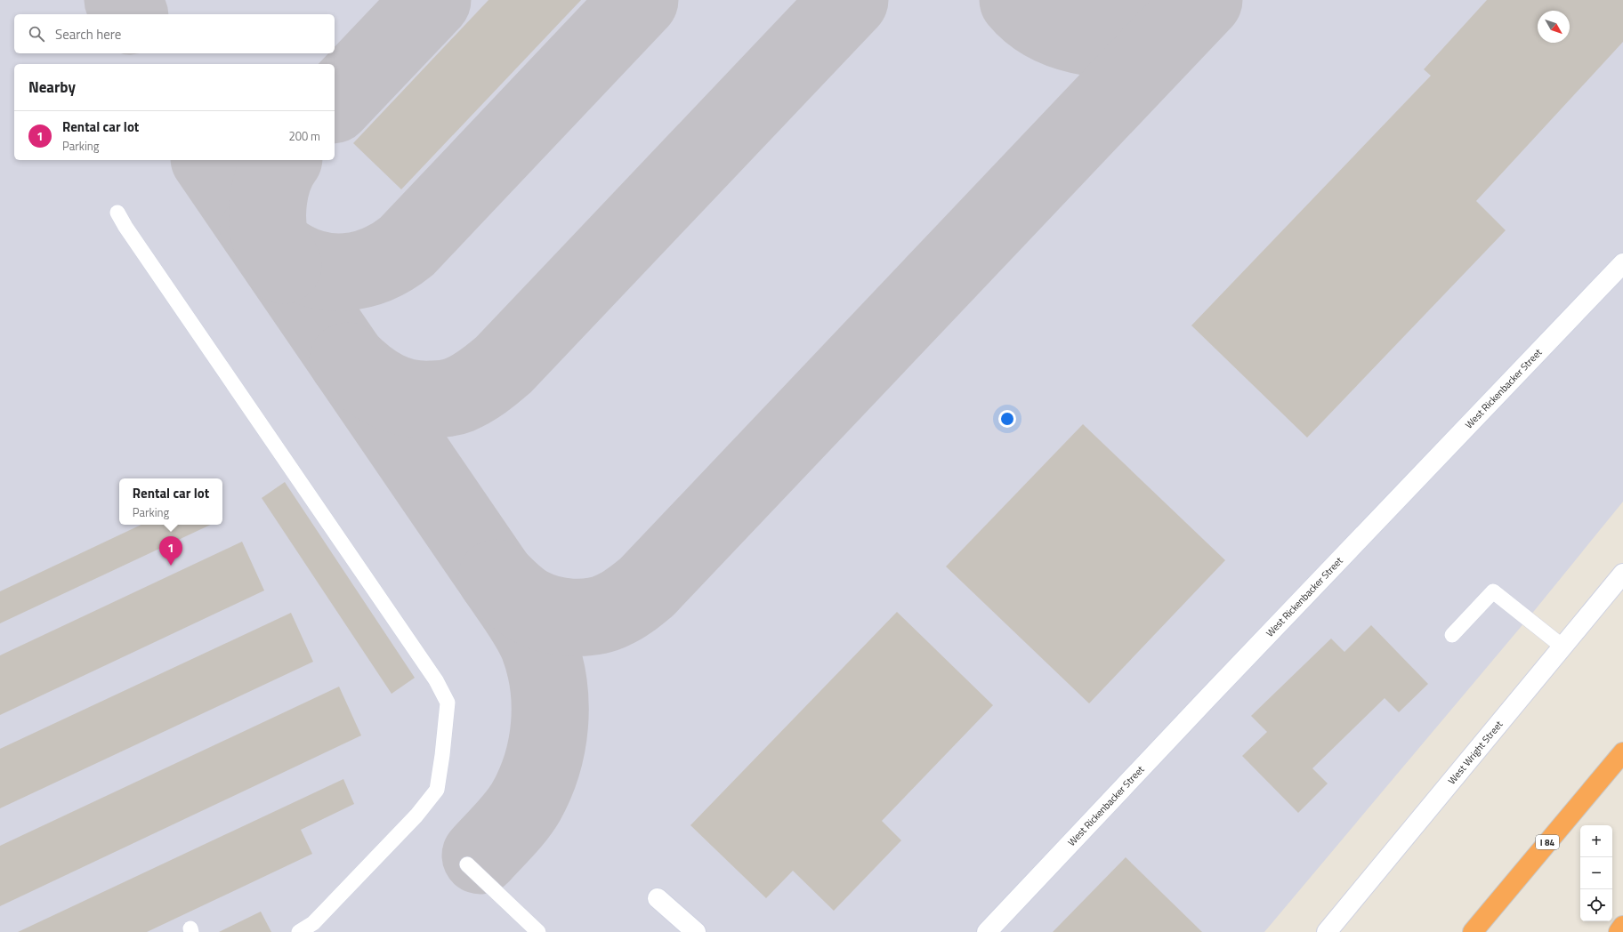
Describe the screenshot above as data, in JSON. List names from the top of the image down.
{
  "streets": {
    "highway": ["I 84"],
    "street": ["West Rickenbacker Street", "West Wright Street"]
  },
  "north": "bottom right",
  "page": {
    "search": "Search here",
    "heading": "Nearby",
    "list": [
      {
        "mark": "1",
        "name": "Rental car lot",
        "note": "Parking",
        "value": "200 m"
      }
    ],
    "popup": ["Rental car lot", "Parking"],
    "pins": "1",
    "map_buttons": ["+", "−"]
  }
}
